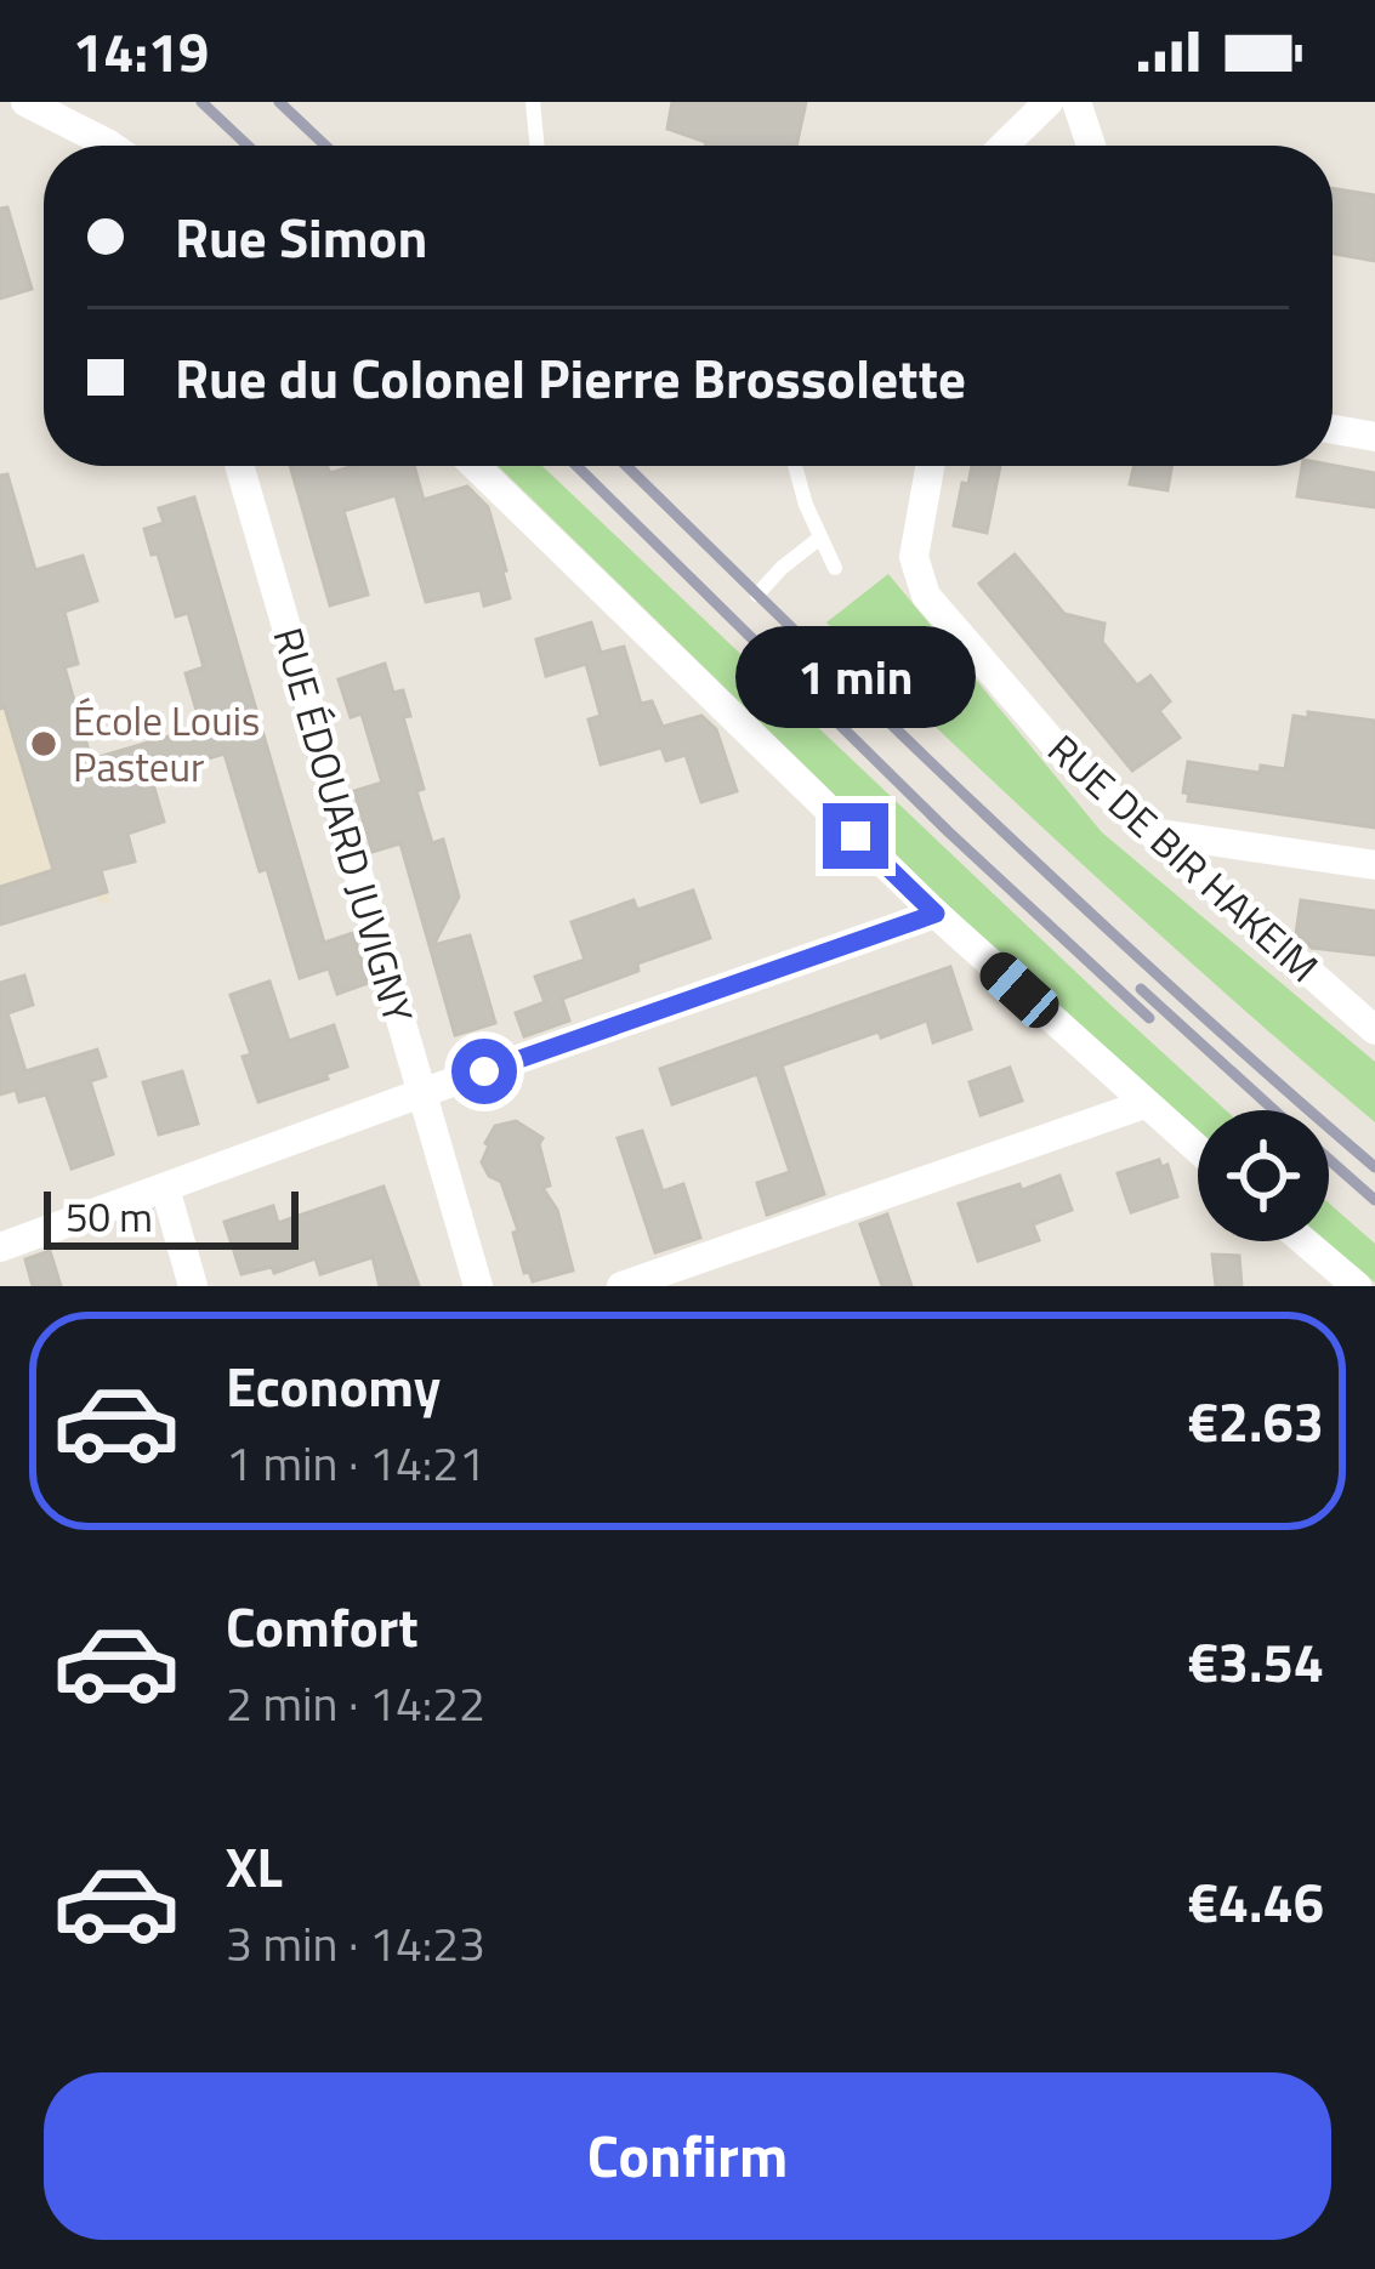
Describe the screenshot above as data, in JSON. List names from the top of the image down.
{
  "streets": {
    "street": ["RUE ÉDOUARD JUVIGNY", "RUE DE BIR HAKEIM"]
  },
  "places": ["École Louis Pasteur"],
  "scale_bar": "50 m",
  "page": {
    "status": "14:19",
    "banner": ["Rue Simon", "Rue du Colonel Pierre Brossolette"],
    "bubble": "1 min",
    "scale": "50 m",
    "list": [
      {
        "name": "Economy",
        "note": "1 min · 14:21",
        "value": "€2.63"
      },
      {
        "name": "Comfort",
        "note": "2 min · 14:22",
        "value": "€3.54"
      },
      {
        "name": "XL",
        "note": "3 min · 14:23",
        "value": "€4.46"
      }
    ],
    "buttons": "Confirm"
  }
}
